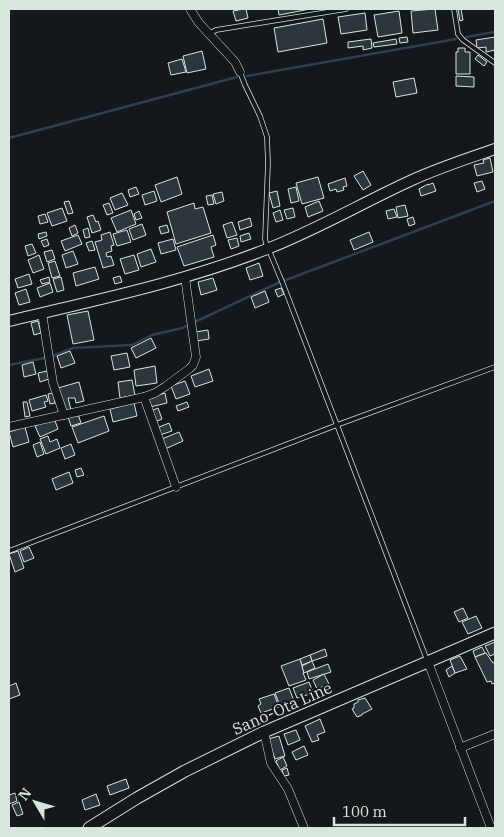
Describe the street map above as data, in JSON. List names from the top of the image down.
{
  "streets": {
    "main road": ["Sano-Ota Line"]
  },
  "scale_bar": "100 m",
  "north": "top left"
}
